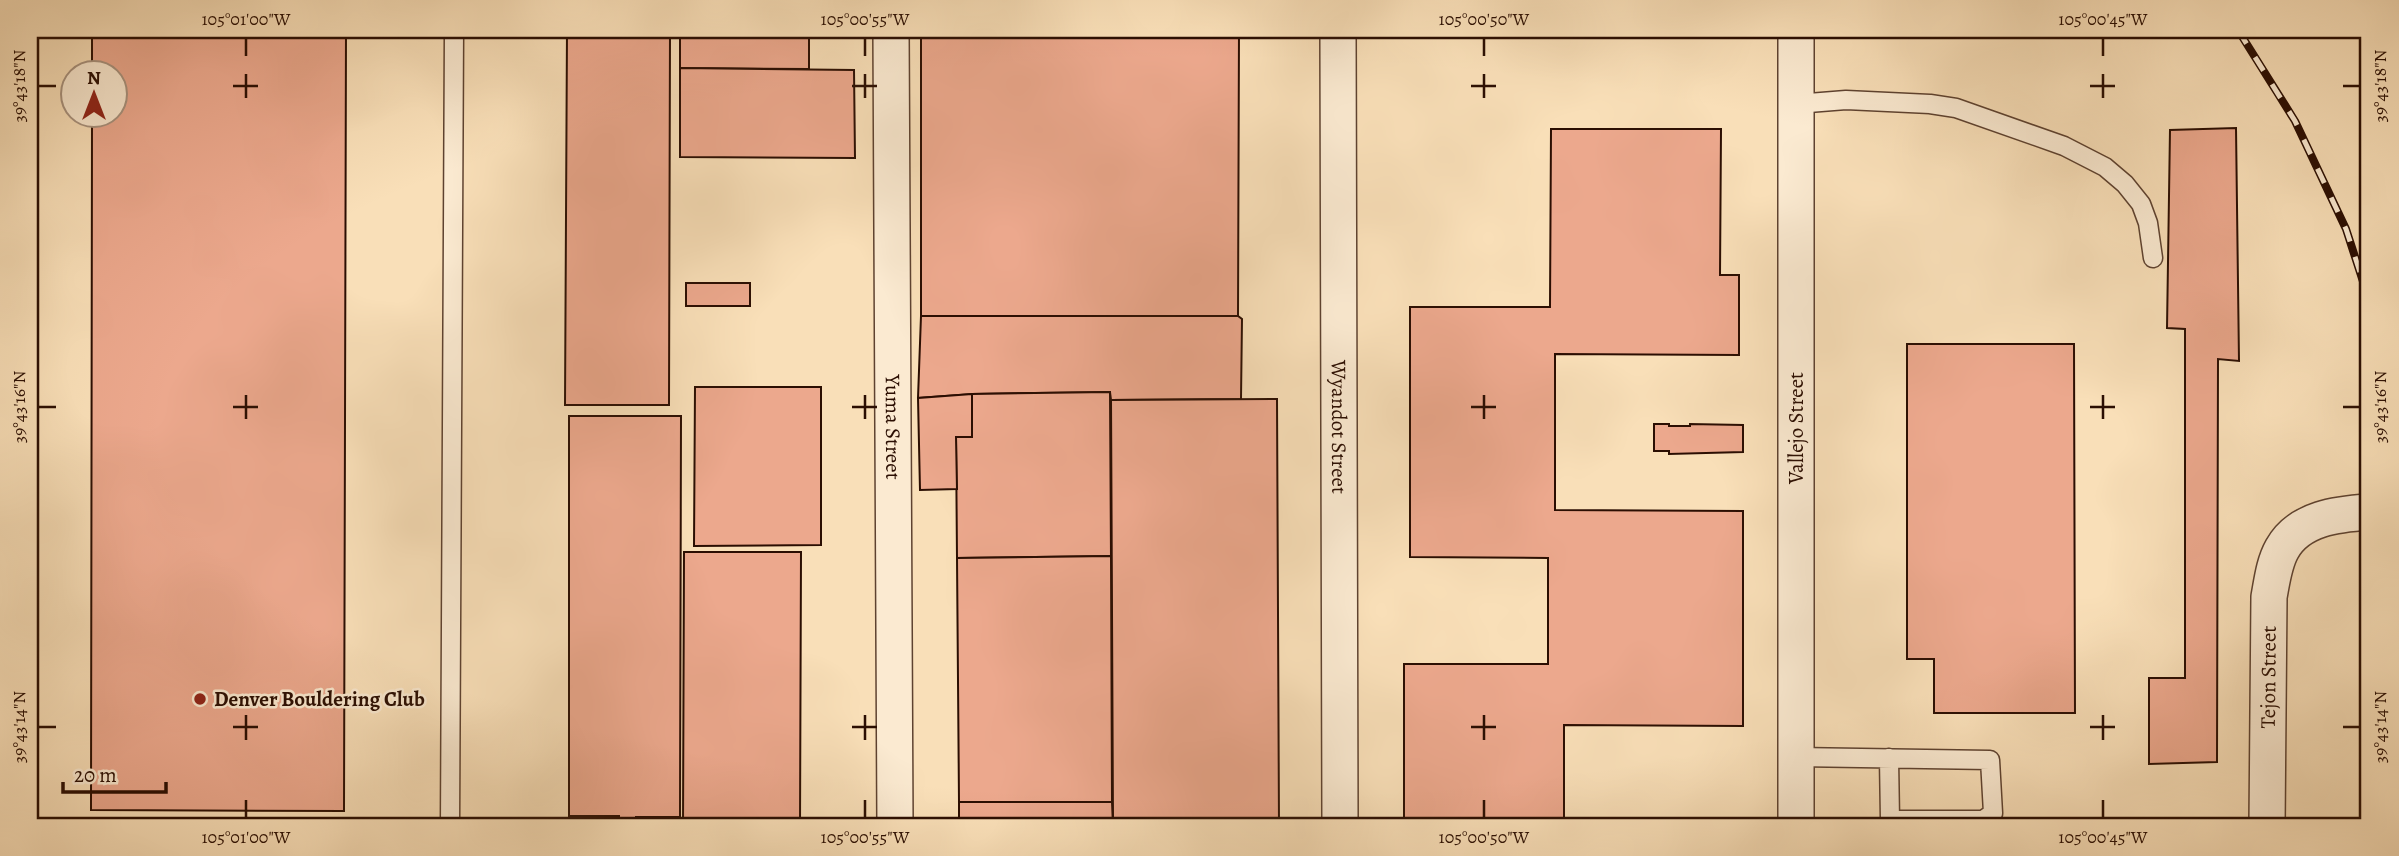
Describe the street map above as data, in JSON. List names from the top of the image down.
{
  "streets": {
    "street": [
      "Yuma Street",
      "Wyandot Street",
      "Vallejo Street",
      "Tejon Street"
    ]
  },
  "places": ["Denver Bouldering Club"],
  "scale_bar": "20 m",
  "north": "top",
  "coordinates": [
    "105°01'00\"W",
    "105°00'55\"W",
    "105°00'50\"W",
    "105°00'45\"W",
    "39°43'18\"N",
    "39°43'16\"N",
    "39°43'14\"N"
  ]
}
